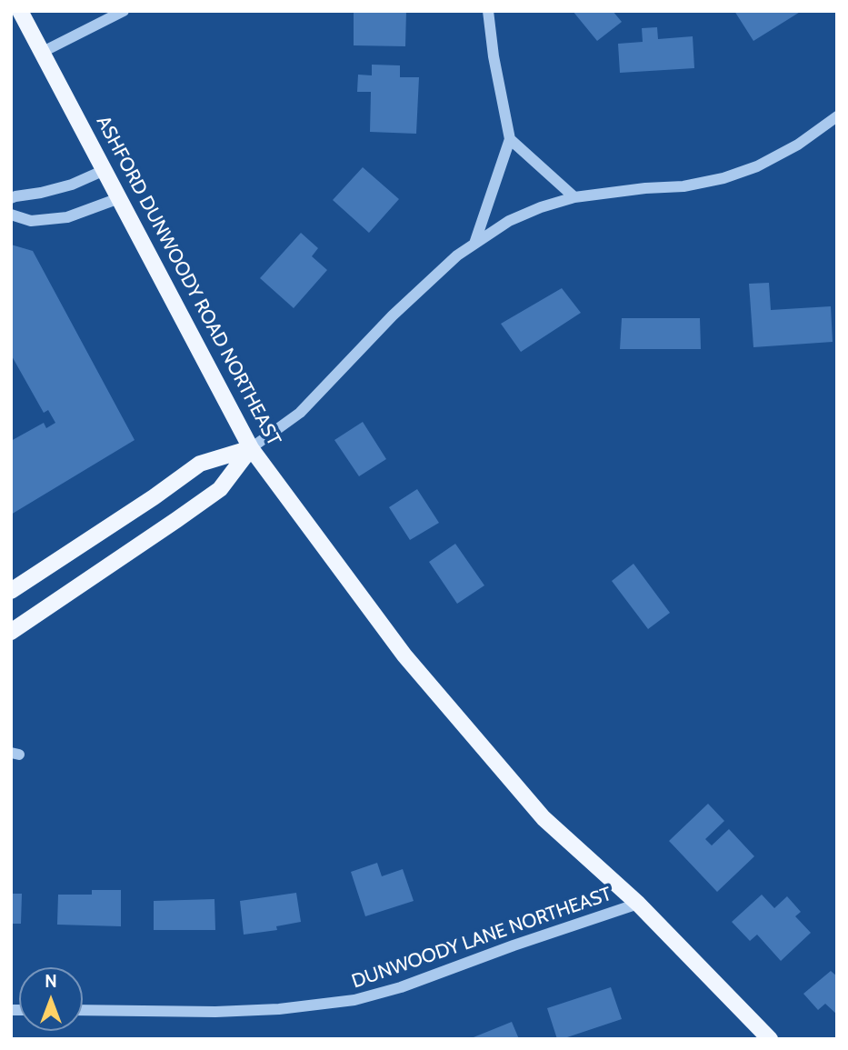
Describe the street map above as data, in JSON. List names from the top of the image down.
{
  "streets": {
    "main road": ["ASHFORD DUNWOODY ROAD NORTHEAST"],
    "street": ["DUNWOODY LANE NORTHEAST"]
  },
  "crossings": [
    ["ASHFORD DUNWOODY ROAD NORTHEAST", "DUNWOODY LANE NORTHEAST"]
  ],
  "north": "top"
}
